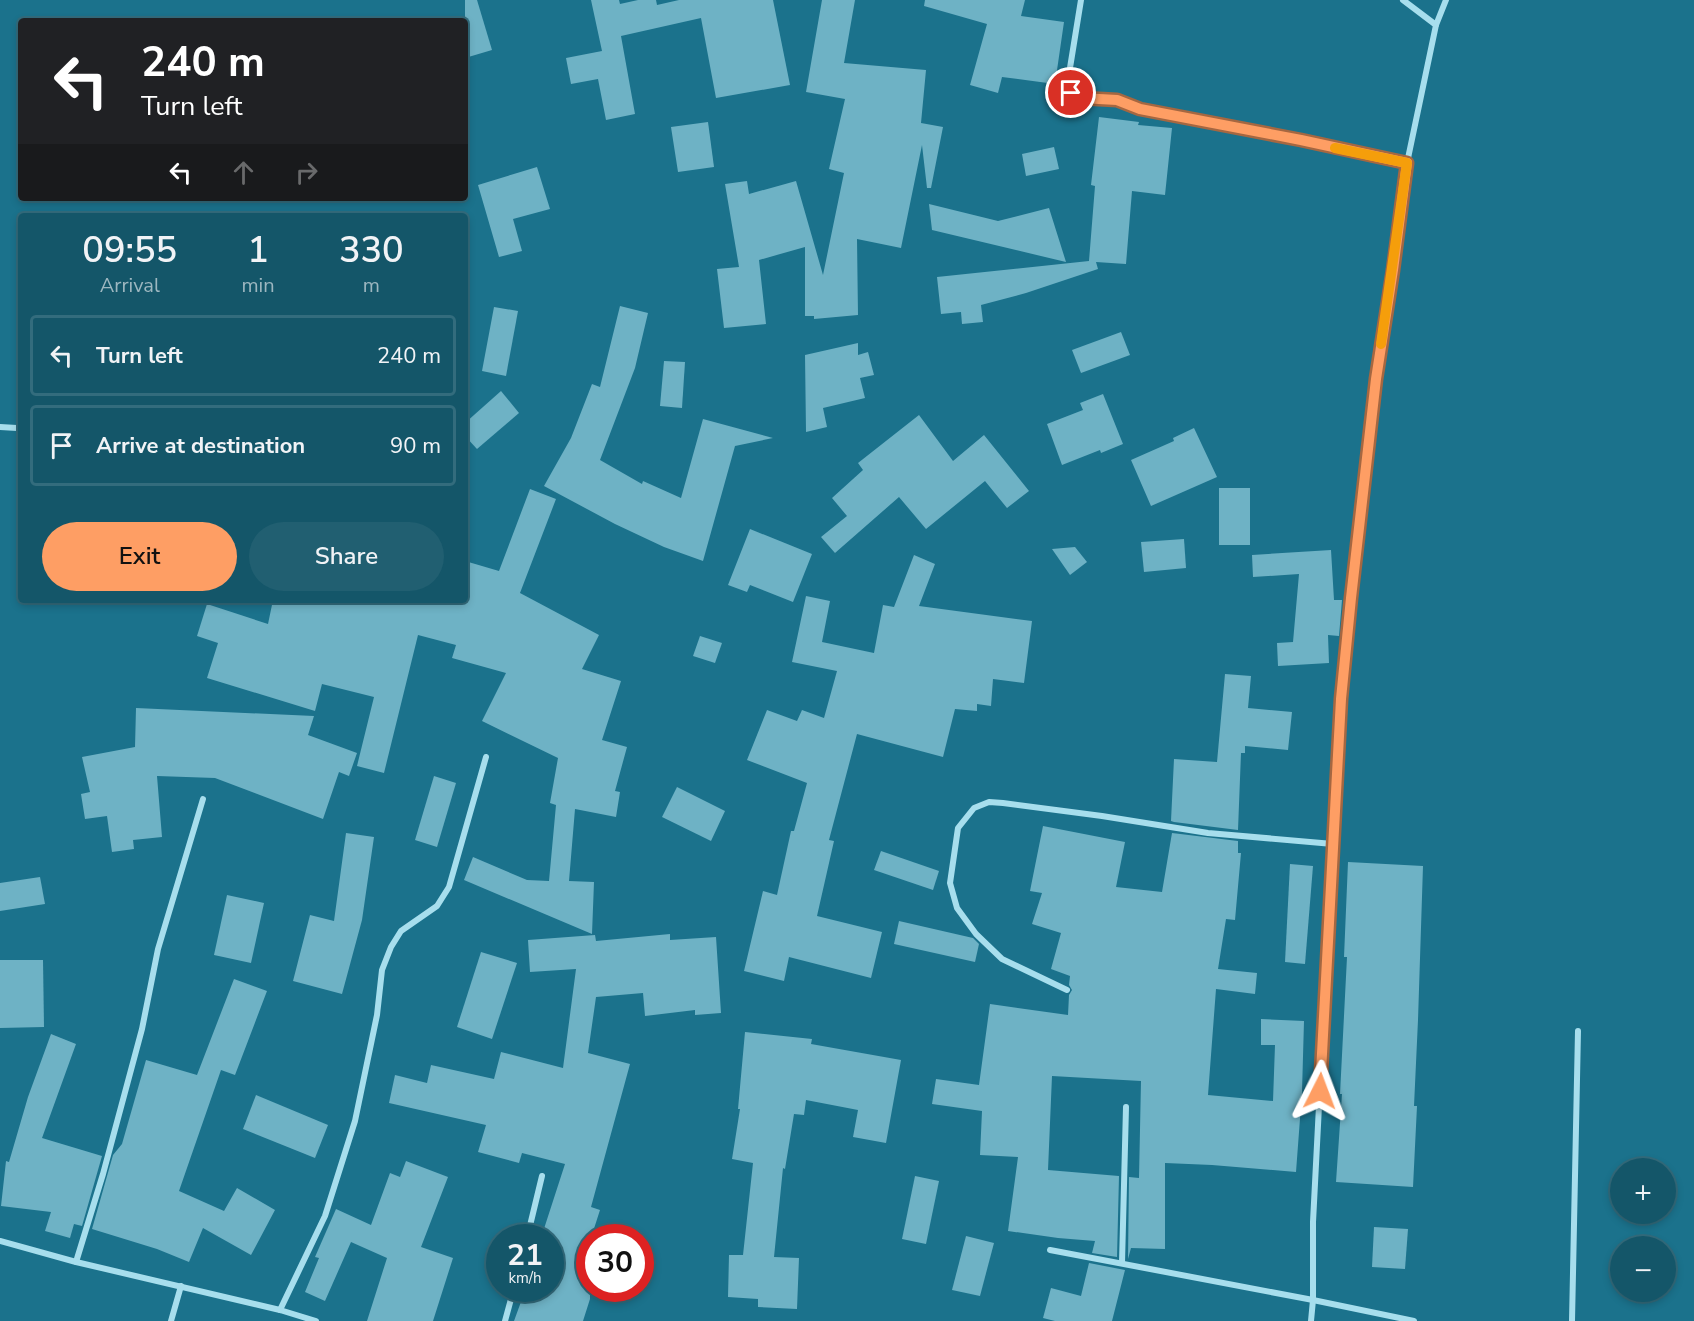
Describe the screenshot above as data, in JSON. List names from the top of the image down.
{
  "page": {
    "turn": ["240 m", "Turn left"],
    "eta": [
      "09:55",
      "Arrival",
      "1",
      "min",
      "330",
      "m"
    ],
    "list": [
      {
        "name": "Turn left",
        "value": "240 m"
      },
      {
        "name": "Arrive at destination",
        "value": "90 m"
      }
    ],
    "buttons": ["Exit", "Share"],
    "map_buttons": ["+", "−"],
    "speed": "21 km/h",
    "limit": "30"
  }
}
